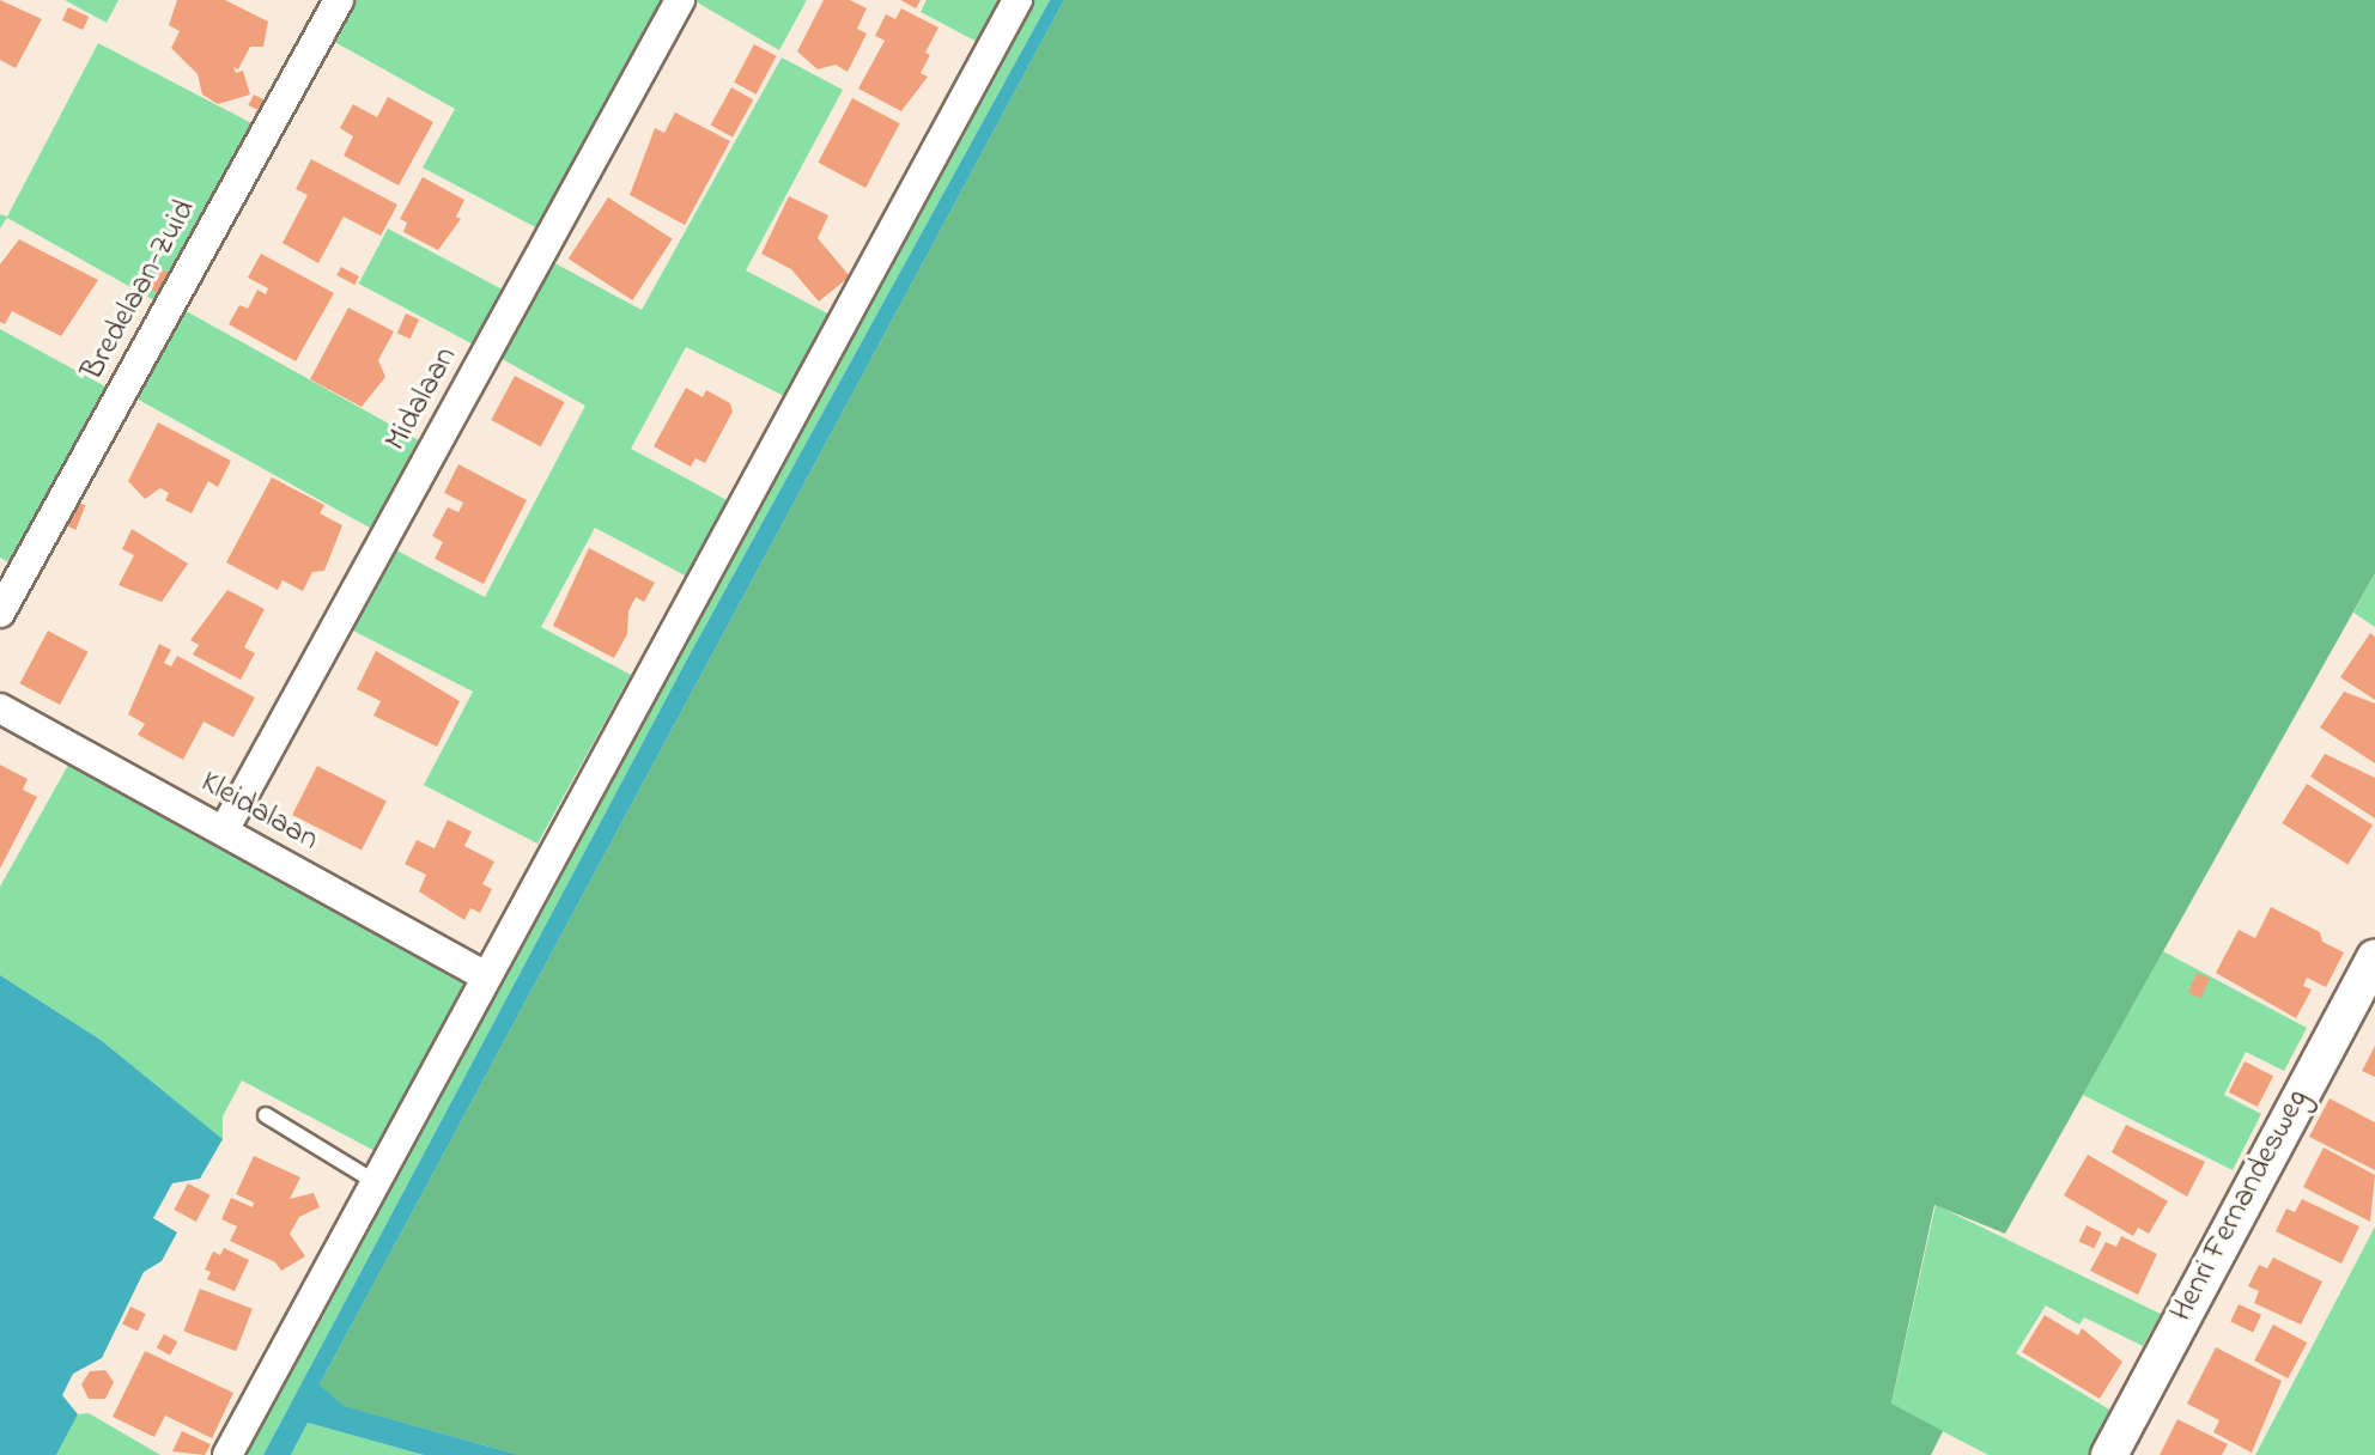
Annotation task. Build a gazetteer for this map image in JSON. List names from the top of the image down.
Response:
{
  "streets": {
    "street": [
      "Bredelaan-Zuid",
      "Midalaan",
      "Kleidalaan",
      "Henri Fernandesweg"
    ]
  },
  "crossings": [
    ["Midalaan", "Kleidalaan"]
  ]
}
